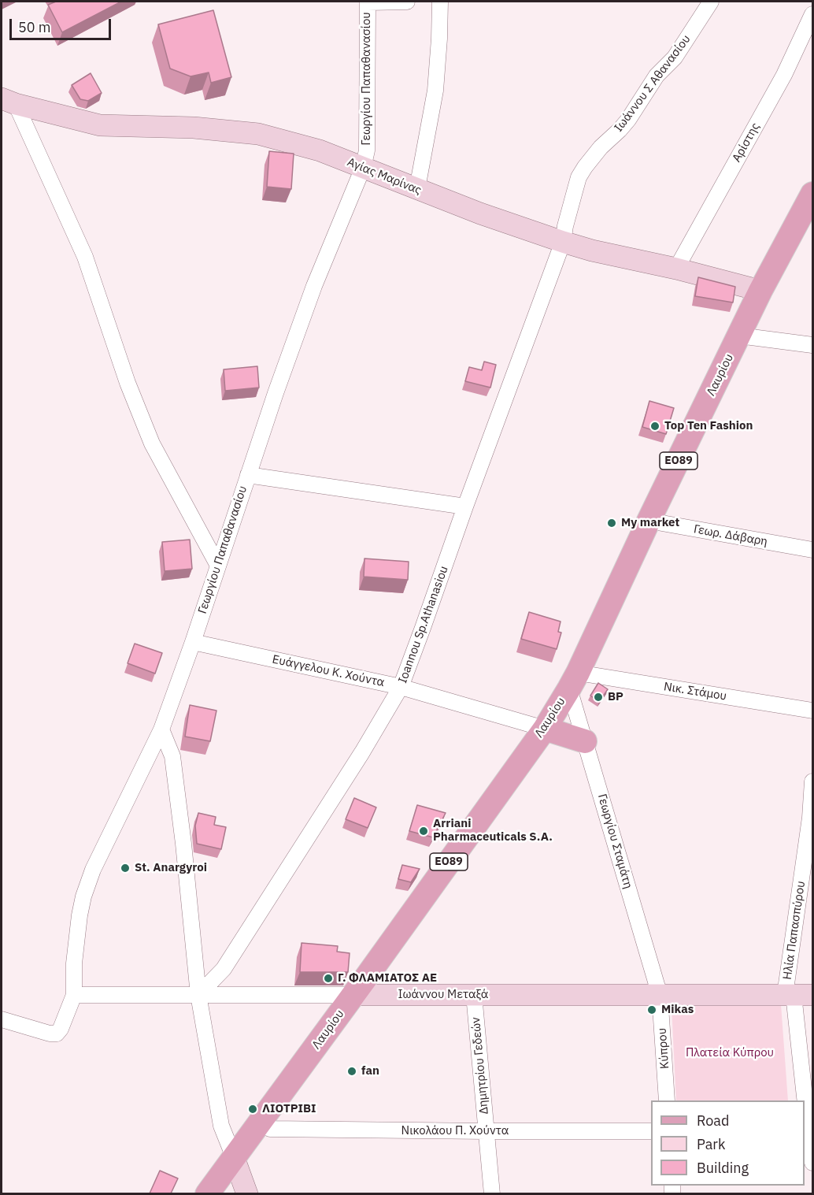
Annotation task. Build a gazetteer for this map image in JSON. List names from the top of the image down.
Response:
{
  "streets": {
    "main road": ["Λαυρίου", "ΕΟ89"],
    "street": [
      "Γεωργίου Παπαθανασίου",
      "Ιωάννου Σ Αθανασίου",
      "Αρίστης",
      "Αγίας Μαρίνας",
      "Γεωρ. Δάβαρη",
      "Ioannou Sp.Athanasiou",
      "Ευάγγελου Κ. Χούντα",
      "Νικ. Στάμου",
      "Γεωργίου Σταμάτη",
      "Ηλία Παπασπύρου",
      "Ιωάννου Μεταξά",
      "Κύπρου",
      "Δημητρίου Γεδεών",
      "Νικολάου Π. Χούντα"
    ]
  },
  "crossings": [
    ["Γεωργίου Παπαθανασίου", "Αγίας Μαρίνας"],
    ["Γεωργίου Παπαθανασίου", "Ευάγγελου Κ. Χούντα"],
    ["Γεωργίου Παπαθανασίου", "Ιωάννου Μεταξά"],
    ["Ιωάννου Σ Αθανασίου", "Αγίας Μαρίνας"],
    ["Ιωάννου Σ Αθανασίου", "Ioannou Sp.Athanasiou"],
    ["Αρίστης", "Αγίας Μαρίνας"],
    ["Αγίας Μαρίνας", "Λαυρίου"],
    ["Αγίας Μαρίνας", "Ioannou Sp.Athanasiou"],
    ["Λαυρίου", "Γεωρ. Δάβαρη"],
    ["Λαυρίου", "Ευάγγελου Κ. Χούντα"],
    ["Λαυρίου", "Νικ. Στάμου"],
    ["Λαυρίου", "Γεωργίου Σταμάτη"],
    ["Λαυρίου", "Ιωάννου Μεταξά"],
    ["Λαυρίου", "Νικολάου Π. Χούντα"],
    ["Ioannou Sp.Athanasiou", "Ευάγγελου Κ. Χούντα"],
    ["Ioannou Sp.Athanasiou", "Ιωάννου Μεταξά"],
    ["Νικ. Στάμου", "Γεωργίου Σταμάτη"],
    ["Γεωργίου Σταμάτη", "Ιωάννου Μεταξά"],
    ["Γεωργίου Σταμάτη", "Κύπρου"],
    ["Ηλία Παπασπύρου", "Ιωάννου Μεταξά"],
    ["Ιωάννου Μεταξά", "Κύπρου"],
    ["Ιωάννου Μεταξά", "Δημητρίου Γεδεών"],
    ["Δημητρίου Γεδεών", "Νικολάου Π. Χούντα"]
  ],
  "parks": ["Πλατεία Κύπρου"],
  "places": [
    "Top Ten Fashion",
    "My market",
    "BP",
    "Arriani Pharmaceuticals S.A.",
    "St. Anargyroi",
    "Γ. ΦΛΑΜΙΑΤΟΣ ΑΕ",
    "Mikas",
    "fan",
    "ΛΙΟΤΡΙΒΙ"
  ],
  "legend": ["Road", "Park", "Building"],
  "scale_bar": "50 m"
}
